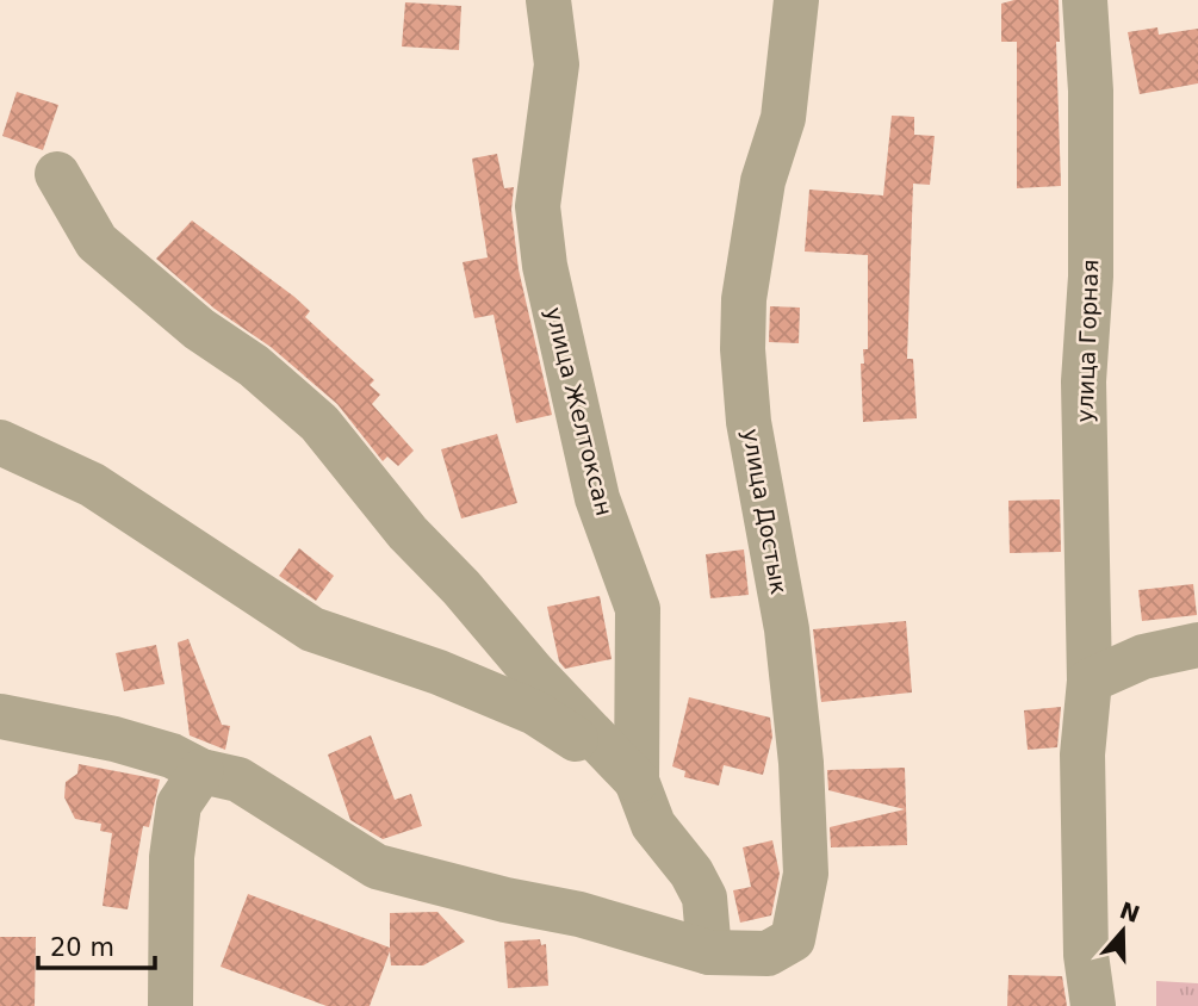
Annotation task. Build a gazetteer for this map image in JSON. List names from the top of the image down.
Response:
{
  "streets": {
    "street": ["улица Горная", "улица Желтоксан", "улица Достык"]
  },
  "crossings": [
    ["улица Желтоксан", "улица Достык"]
  ],
  "scale_bar": "20 m",
  "north": "top"
}
